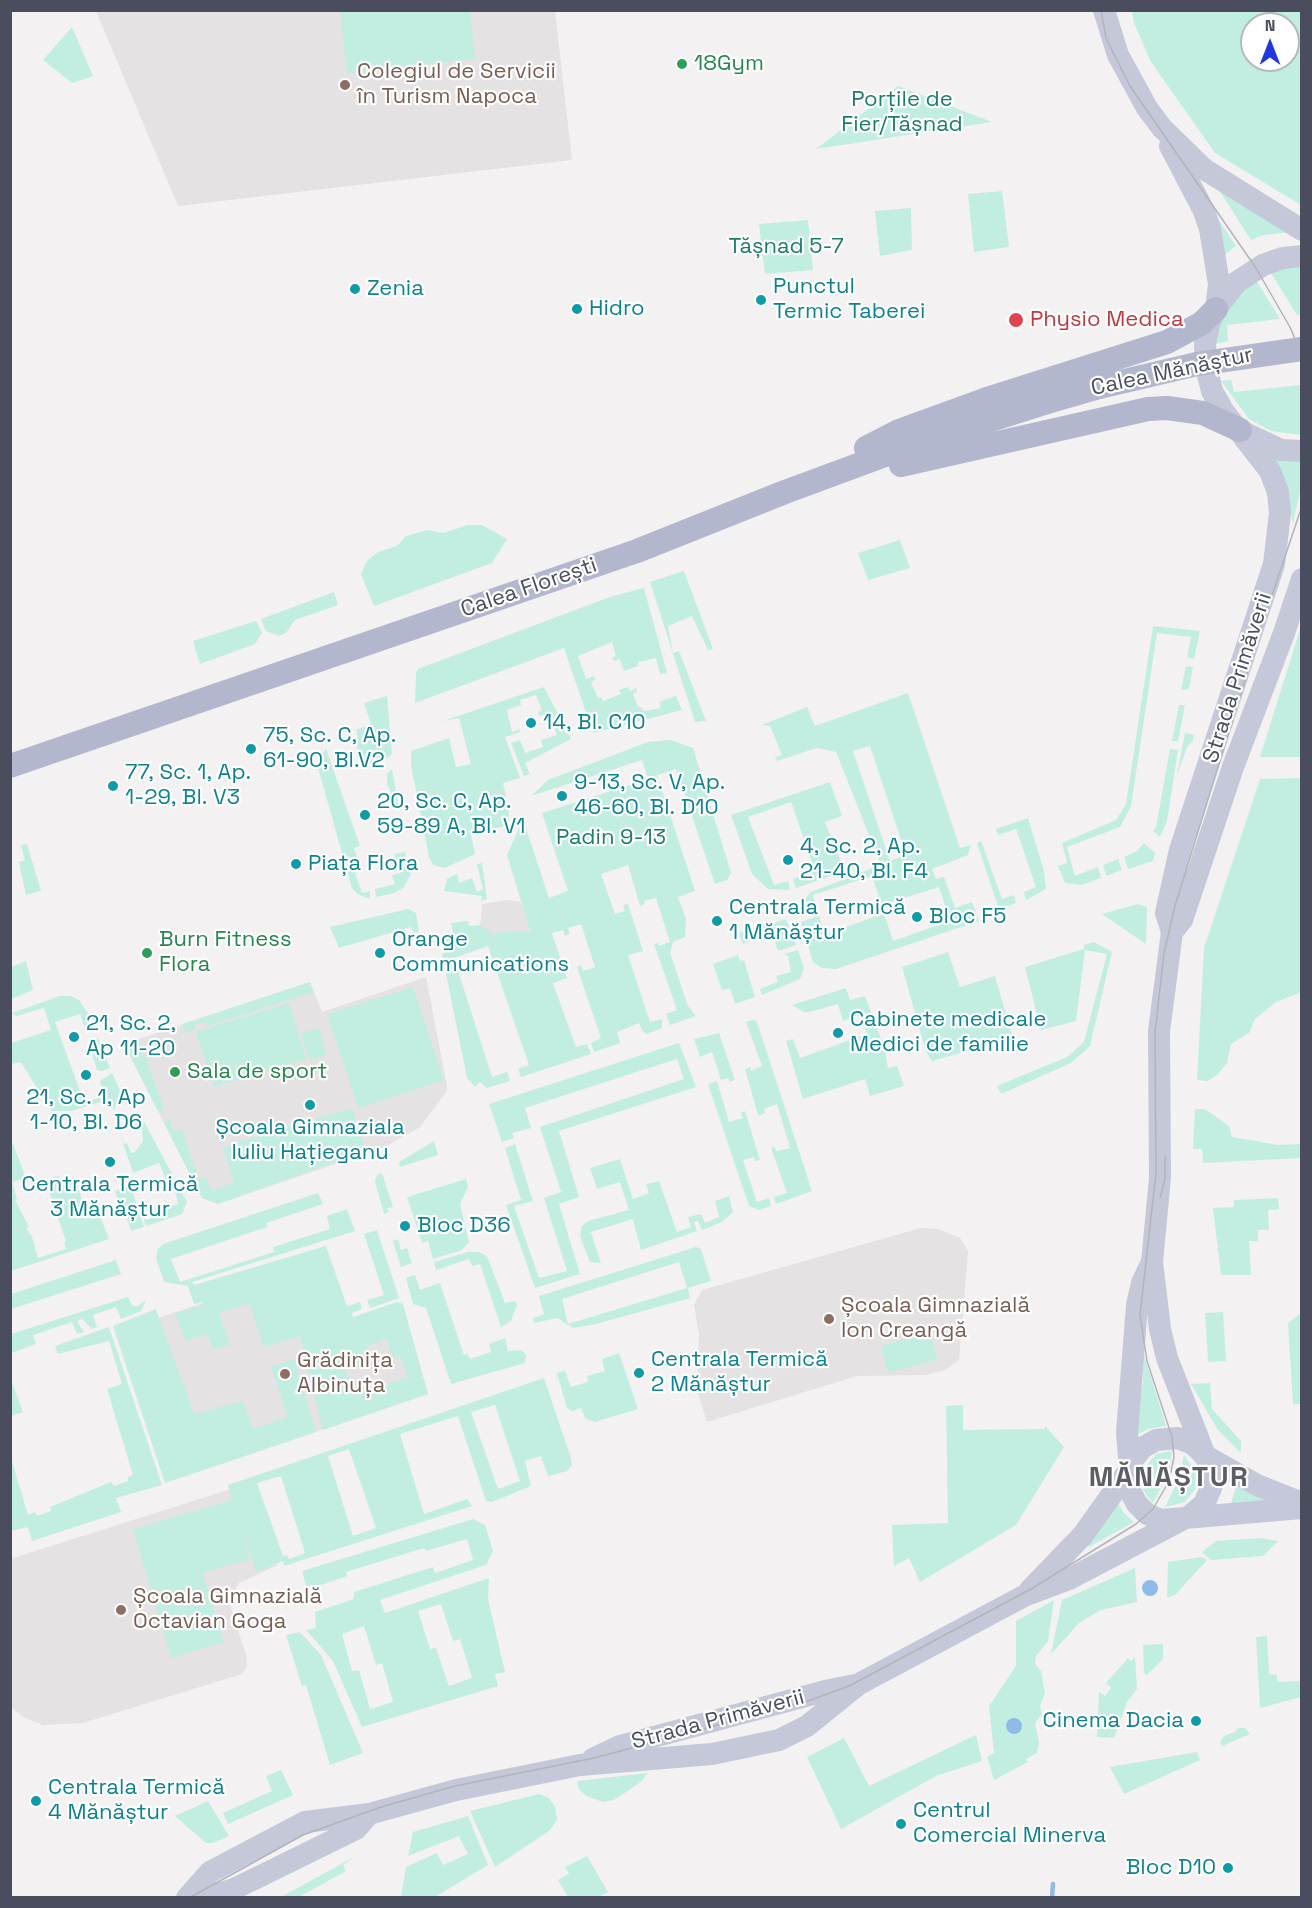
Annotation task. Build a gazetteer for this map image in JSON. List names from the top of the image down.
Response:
{
  "streets": {
    "main road": ["Calea Mănăștur", "Calea Florești", "Strada Primăverii"]
  },
  "crossings": [
    ["Calea Mănăștur", "Calea Florești"]
  ],
  "districts": ["MĂNĂȘTUR"],
  "parks": ["Porțile de Fier/Tășnad", "Tășnad 5-7", "Padin 9-13"],
  "places": [
    "18Gym",
    "Colegiul de Servicii în Turism Napoca",
    "Zenia",
    "Punctul Termic Taberei",
    "Hidro",
    "Physio Medica",
    "14, Bl. C10",
    "75, Sc. C, Ap. 61-90, Bl.V2",
    "77, Sc. 1, Ap. 1-29, Bl. V3",
    "9-13, Sc. V, Ap. 46-60, Bl. D10",
    "20, Sc. C, Ap. 59-89 A, Bl. V1",
    "4, Sc. 2, Ap. 21-40, Bl. F4",
    "Piața Flora",
    "Bloc F5",
    "Centrala Termică 1 Mănăștur",
    "Burn Fitness Flora",
    "Orange Communications",
    "Cabinete medicale Medici de familie",
    "21, Sc. 2, Ap 11-20",
    "Sala de sport",
    "21, Sc. 1, Ap 1-10, Bl. D6",
    "Școala Gimnaziala Iuliu Hațieganu",
    "Centrala Termică 3 Mănăștur",
    "Bloc D36",
    "Școala Gimnazială Ion Creangă",
    "Centrala Termică 2 Mănăștur",
    "Grădinița Albinuța",
    "Școala Gimnazială Octavian Goga",
    "Cinema Dacia",
    "Centrala Termică 4 Mănăștur",
    "Centrul Comercial Minerva",
    "Bloc D10"
  ],
  "north": "top"
}
